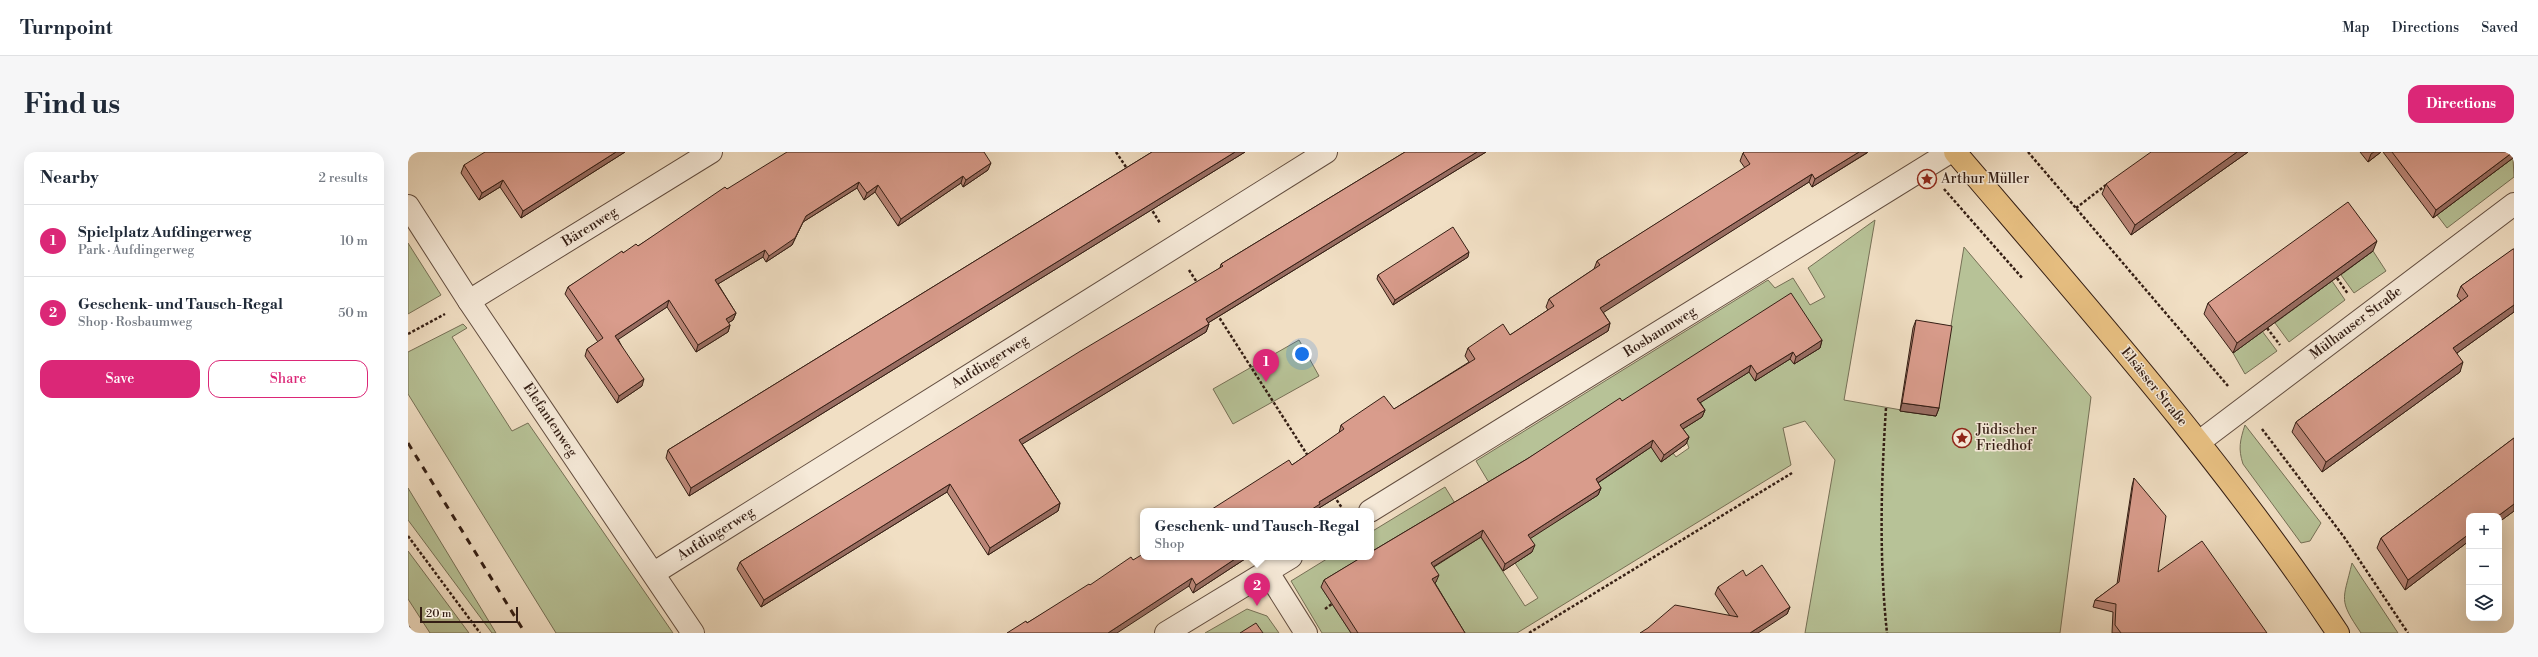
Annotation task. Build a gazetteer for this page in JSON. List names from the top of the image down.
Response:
{
  "streets": {
    "main road": ["Elsässer Straße"],
    "street": [
      "Bärenweg",
      "Mülhauser Straße",
      "Rosbaumweg",
      "Aufdingerweg",
      "Elefantenweg"
    ]
  },
  "crossings": [
    ["Bärenweg", "Elefantenweg"],
    ["Mülhauser Straße", "Elsässer Straße"],
    ["Aufdingerweg", "Elefantenweg"]
  ],
  "places": {
    "place": ["Arthur Müller", "Jüdischer Friedhof"]
  },
  "scale_bar": "20 m",
  "page": {
    "header": "Turnpoint",
    "nav": ["Map", "Directions", "Saved"],
    "buttons": [
      "Directions",
      ["Save", "Share"]
    ],
    "title": "Find us",
    "heading": ["Nearby", "2 results"],
    "list": [
      {
        "mark": "1",
        "name": "Spielplatz Aufdingerweg",
        "note": "Park · Aufdingerweg",
        "value": "10 m"
      },
      {
        "mark": "2",
        "name": "Geschenk- und Tausch-Regal",
        "note": "Shop · Rosbaumweg",
        "value": "50 m"
      }
    ],
    "pins": ["1", "2"],
    "popup": ["Geschenk- und Tausch-Regal", "Shop"],
    "map_buttons": ["+", "−"],
    "scale": "20 m"
  }
}
